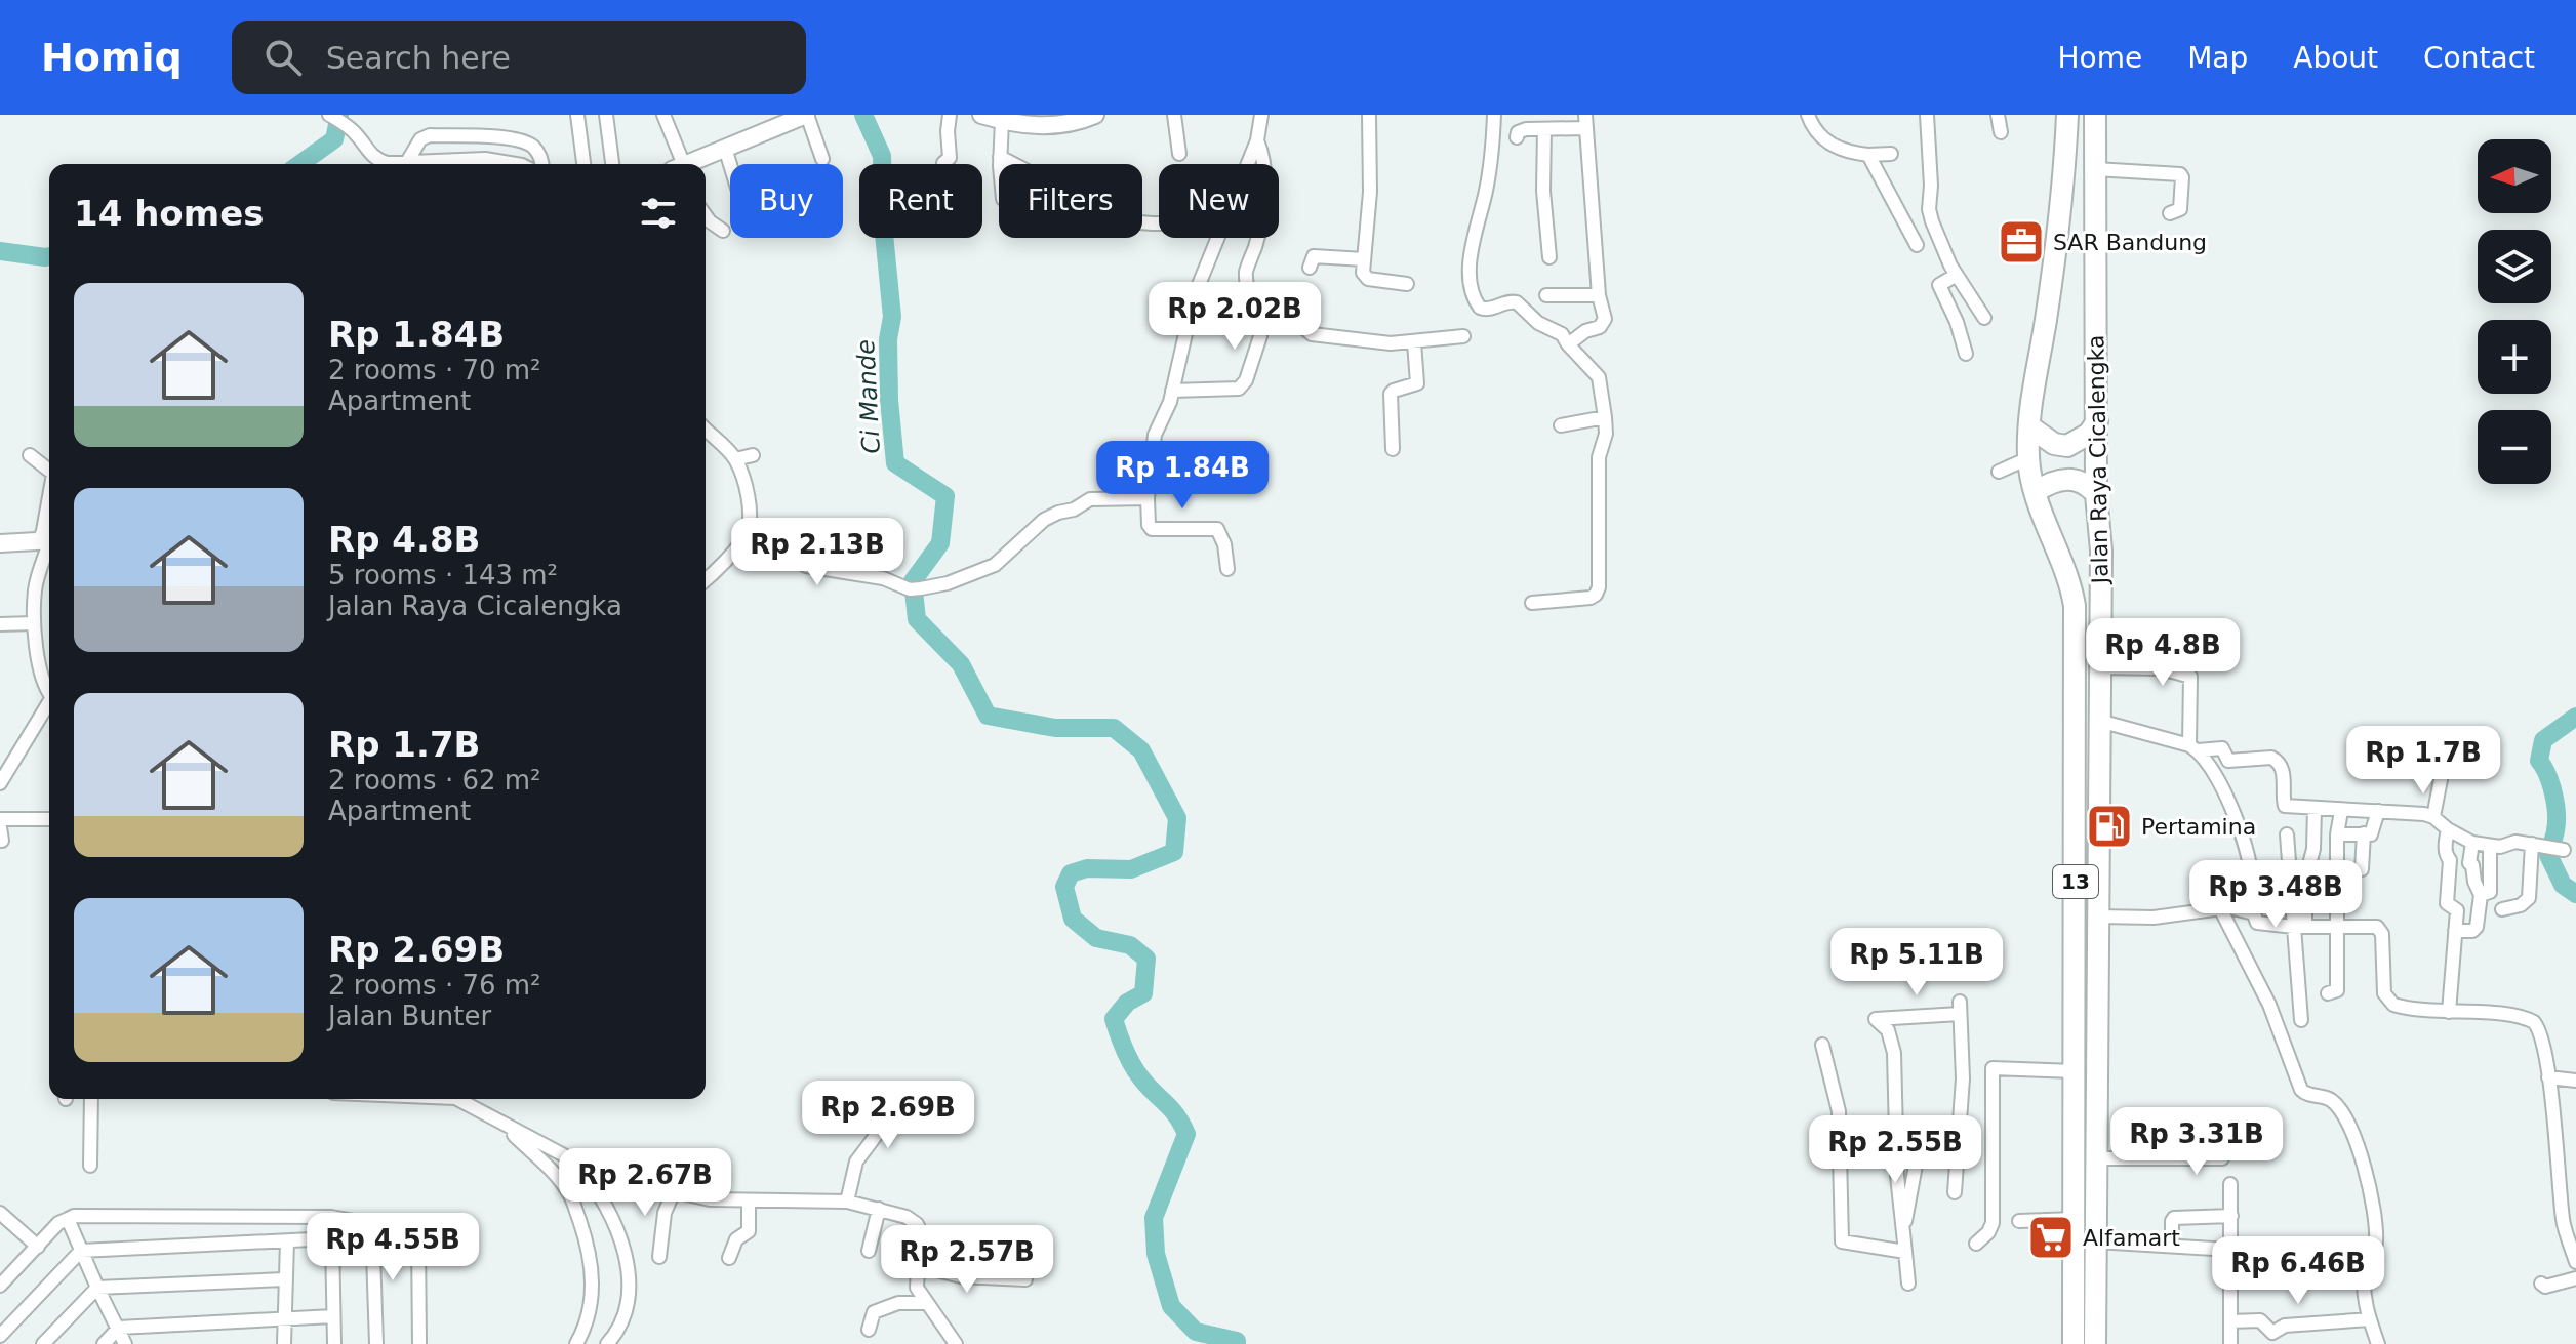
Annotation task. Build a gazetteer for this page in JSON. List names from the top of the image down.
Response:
{
  "streets": {
    "highway": ["Jalan Raya Cicalengka", "13"]
  },
  "water": ["Ci Mande"],
  "places": {
    "office": ["SAR Bandung"],
    "fuel station": ["Pertamina"],
    "supermarket": ["Alfamart"]
  },
  "north": "left",
  "page": {
    "header": "Homiq",
    "search": "Search here",
    "nav": [
      "Home",
      "Map",
      "About",
      "Contact"
    ],
    "map_buttons": ["+", "−"],
    "chip": [
      "Buy",
      "Rent",
      "Filters",
      "New"
    ],
    "heading": "14 homes",
    "list": [
      {
        "name": "Rp 1.84B",
        "note": "2 rooms · 70 m² · Apartment"
      },
      {
        "name": "Rp 4.8B",
        "note": "5 rooms · 143 m² · Jalan Raya Cicalengka"
      },
      {
        "name": "Rp 1.7B",
        "note": "2 rooms · 62 m² · Apartment"
      },
      {
        "name": "Rp 2.69B",
        "note": "2 rooms · 76 m² · Jalan Bunter"
      }
    ],
    "price": [
      "Rp 2.02B",
      "Rp 1.84B",
      "Rp 2.13B",
      "Rp 4.8B",
      "Rp 1.7B",
      "Rp 3.48B",
      "Rp 5.11B",
      "Rp 2.69B",
      "Rp 3.31B",
      "Rp 2.55B",
      "Rp 2.67B",
      "Rp 4.55B",
      "Rp 2.57B",
      "Rp 6.46B"
    ]
  }
}
